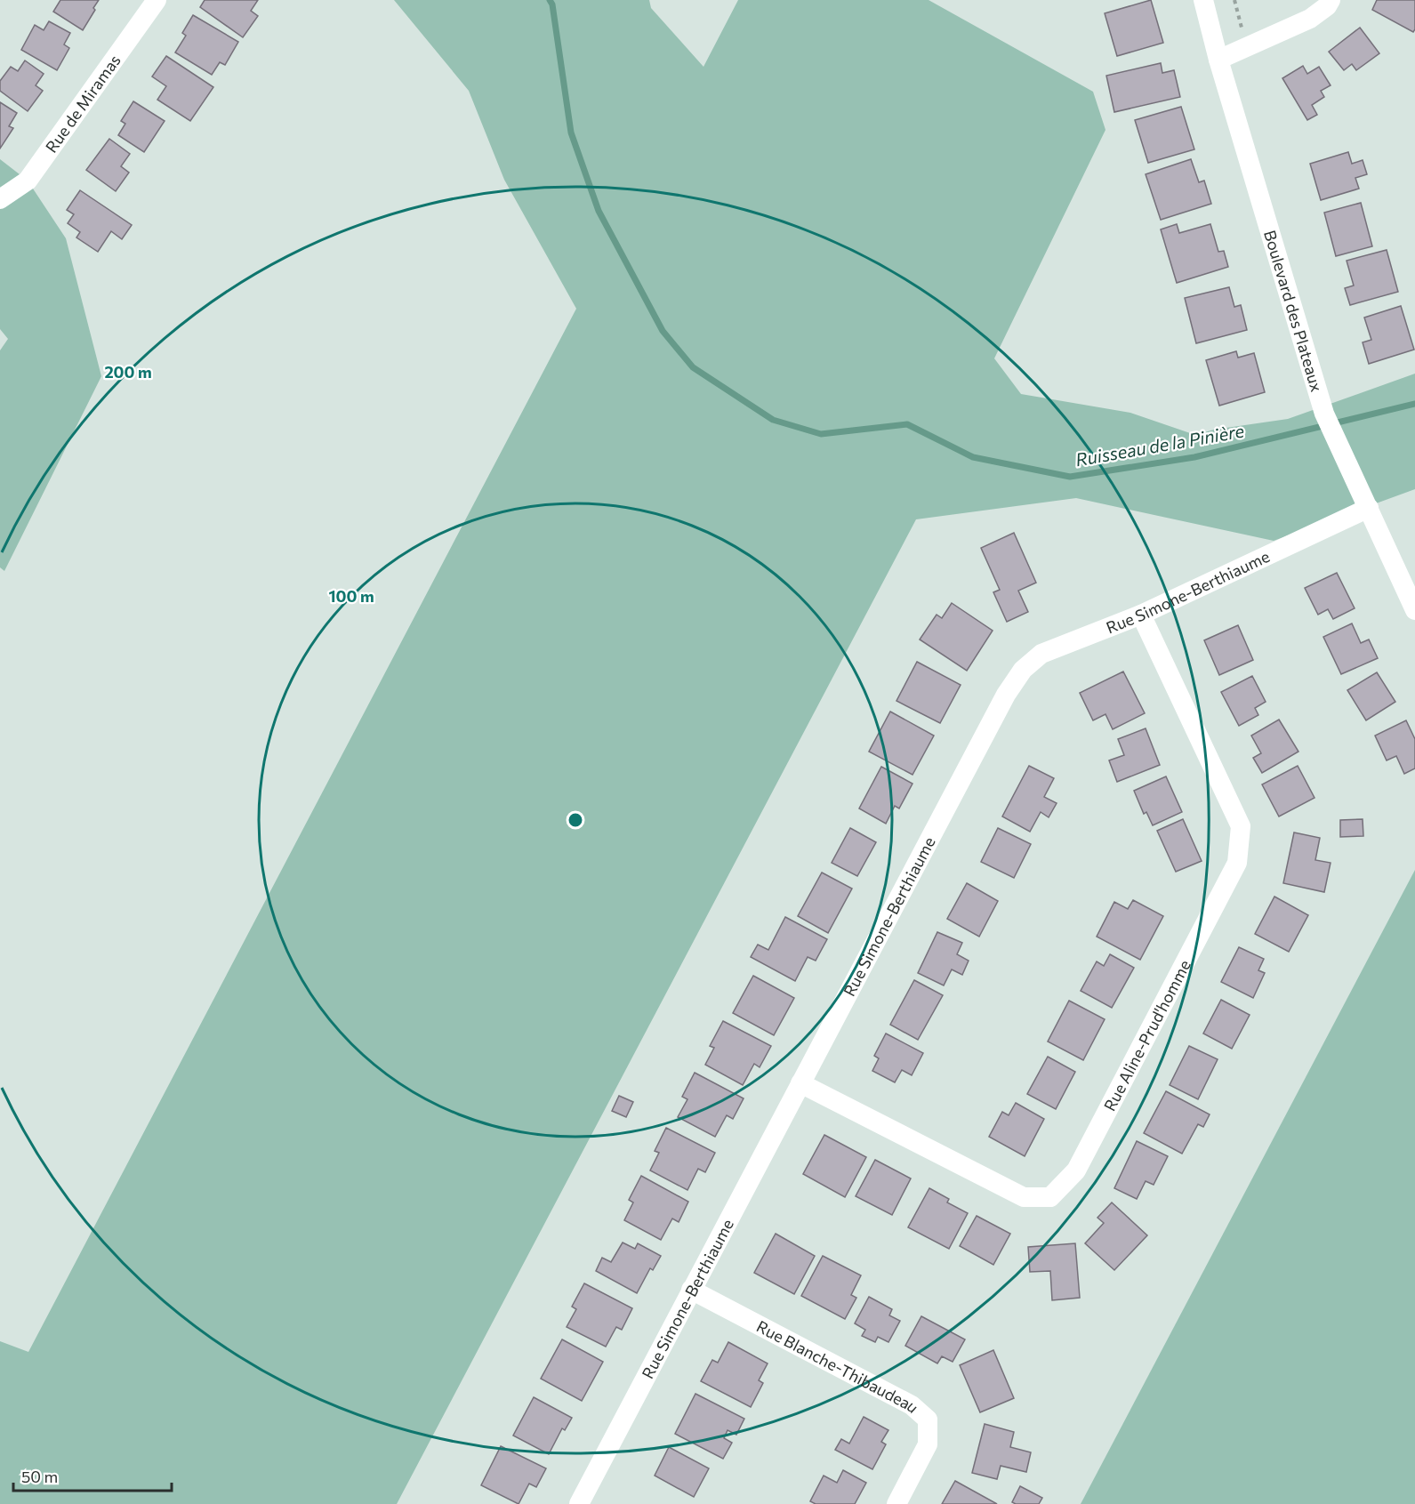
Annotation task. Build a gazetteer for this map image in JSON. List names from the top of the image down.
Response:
{
  "streets": {
    "street": [
      "Rue de Miramas",
      "Boulevard des Plateaux",
      "Rue Simone-Berthiaume",
      "Rue Aline-Prud'homme",
      "Rue Blanche-Thibaudeau"
    ]
  },
  "crossings": [
    ["Boulevard des Plateaux", "Rue Simone-Berthiaume"],
    ["Rue Simone-Berthiaume", "Rue Aline-Prud'homme"],
    ["Rue Simone-Berthiaume", "Rue Blanche-Thibaudeau"]
  ],
  "water": ["Ruisseau de la Pinière"],
  "scale_bar": "50 m",
  "rings": ["200 m", "100 m"]
}
